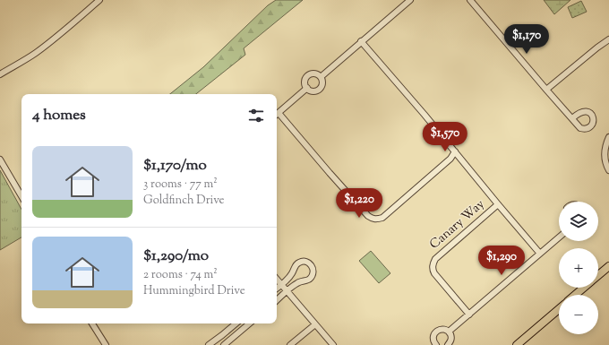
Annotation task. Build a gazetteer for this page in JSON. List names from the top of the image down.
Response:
{
  "streets": {
    "street": ["Canary Way"]
  },
  "page": {
    "price": [
      "$1,170",
      "$1,570",
      "$1,220",
      "$1,290"
    ],
    "heading": "4 homes",
    "list": [
      {
        "name": "$1,170/mo",
        "note": "3 rooms · 77 m² · Goldfinch Drive"
      },
      {
        "name": "$1,290/mo",
        "note": "2 rooms · 74 m² · Hummingbird Drive"
      }
    ],
    "map_buttons": ["+", "−"]
  }
}
